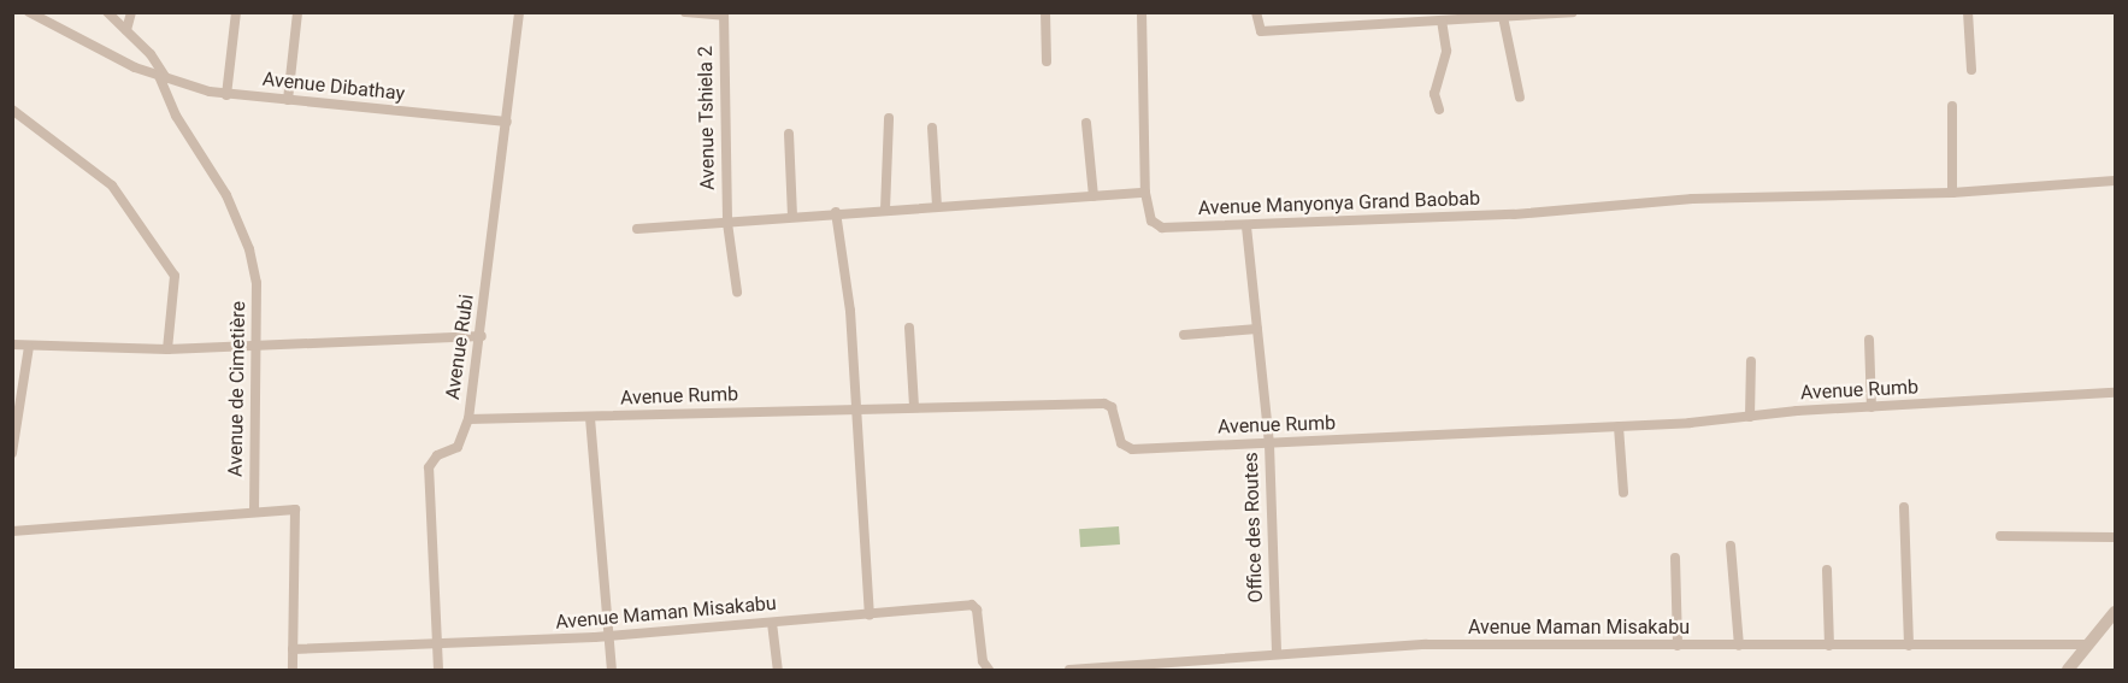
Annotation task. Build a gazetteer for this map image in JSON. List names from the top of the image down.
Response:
{
  "streets": {
    "street": [
      "Avenue Dibathay",
      "Avenue Tshiela 2",
      "Avenue Manyonya Grand Baobab",
      "Avenue Rubi",
      "Avenue de Cimetière",
      "Avenue Rumb",
      "Office des Routes",
      "Avenue Maman Misakabu"
    ]
  },
  "crossings": [
    ["Avenue Dibathay", "Avenue Rubi"],
    ["Avenue Dibathay", "Avenue de Cimetière"],
    ["Avenue Manyonya Grand Baobab", "Office des Routes"],
    ["Avenue Rubi", "Avenue Rumb"],
    ["Avenue Rubi", "Avenue Maman Misakabu"],
    ["Avenue Rumb", "Office des Routes"],
    ["Office des Routes", "Avenue Maman Misakabu"]
  ]
}
